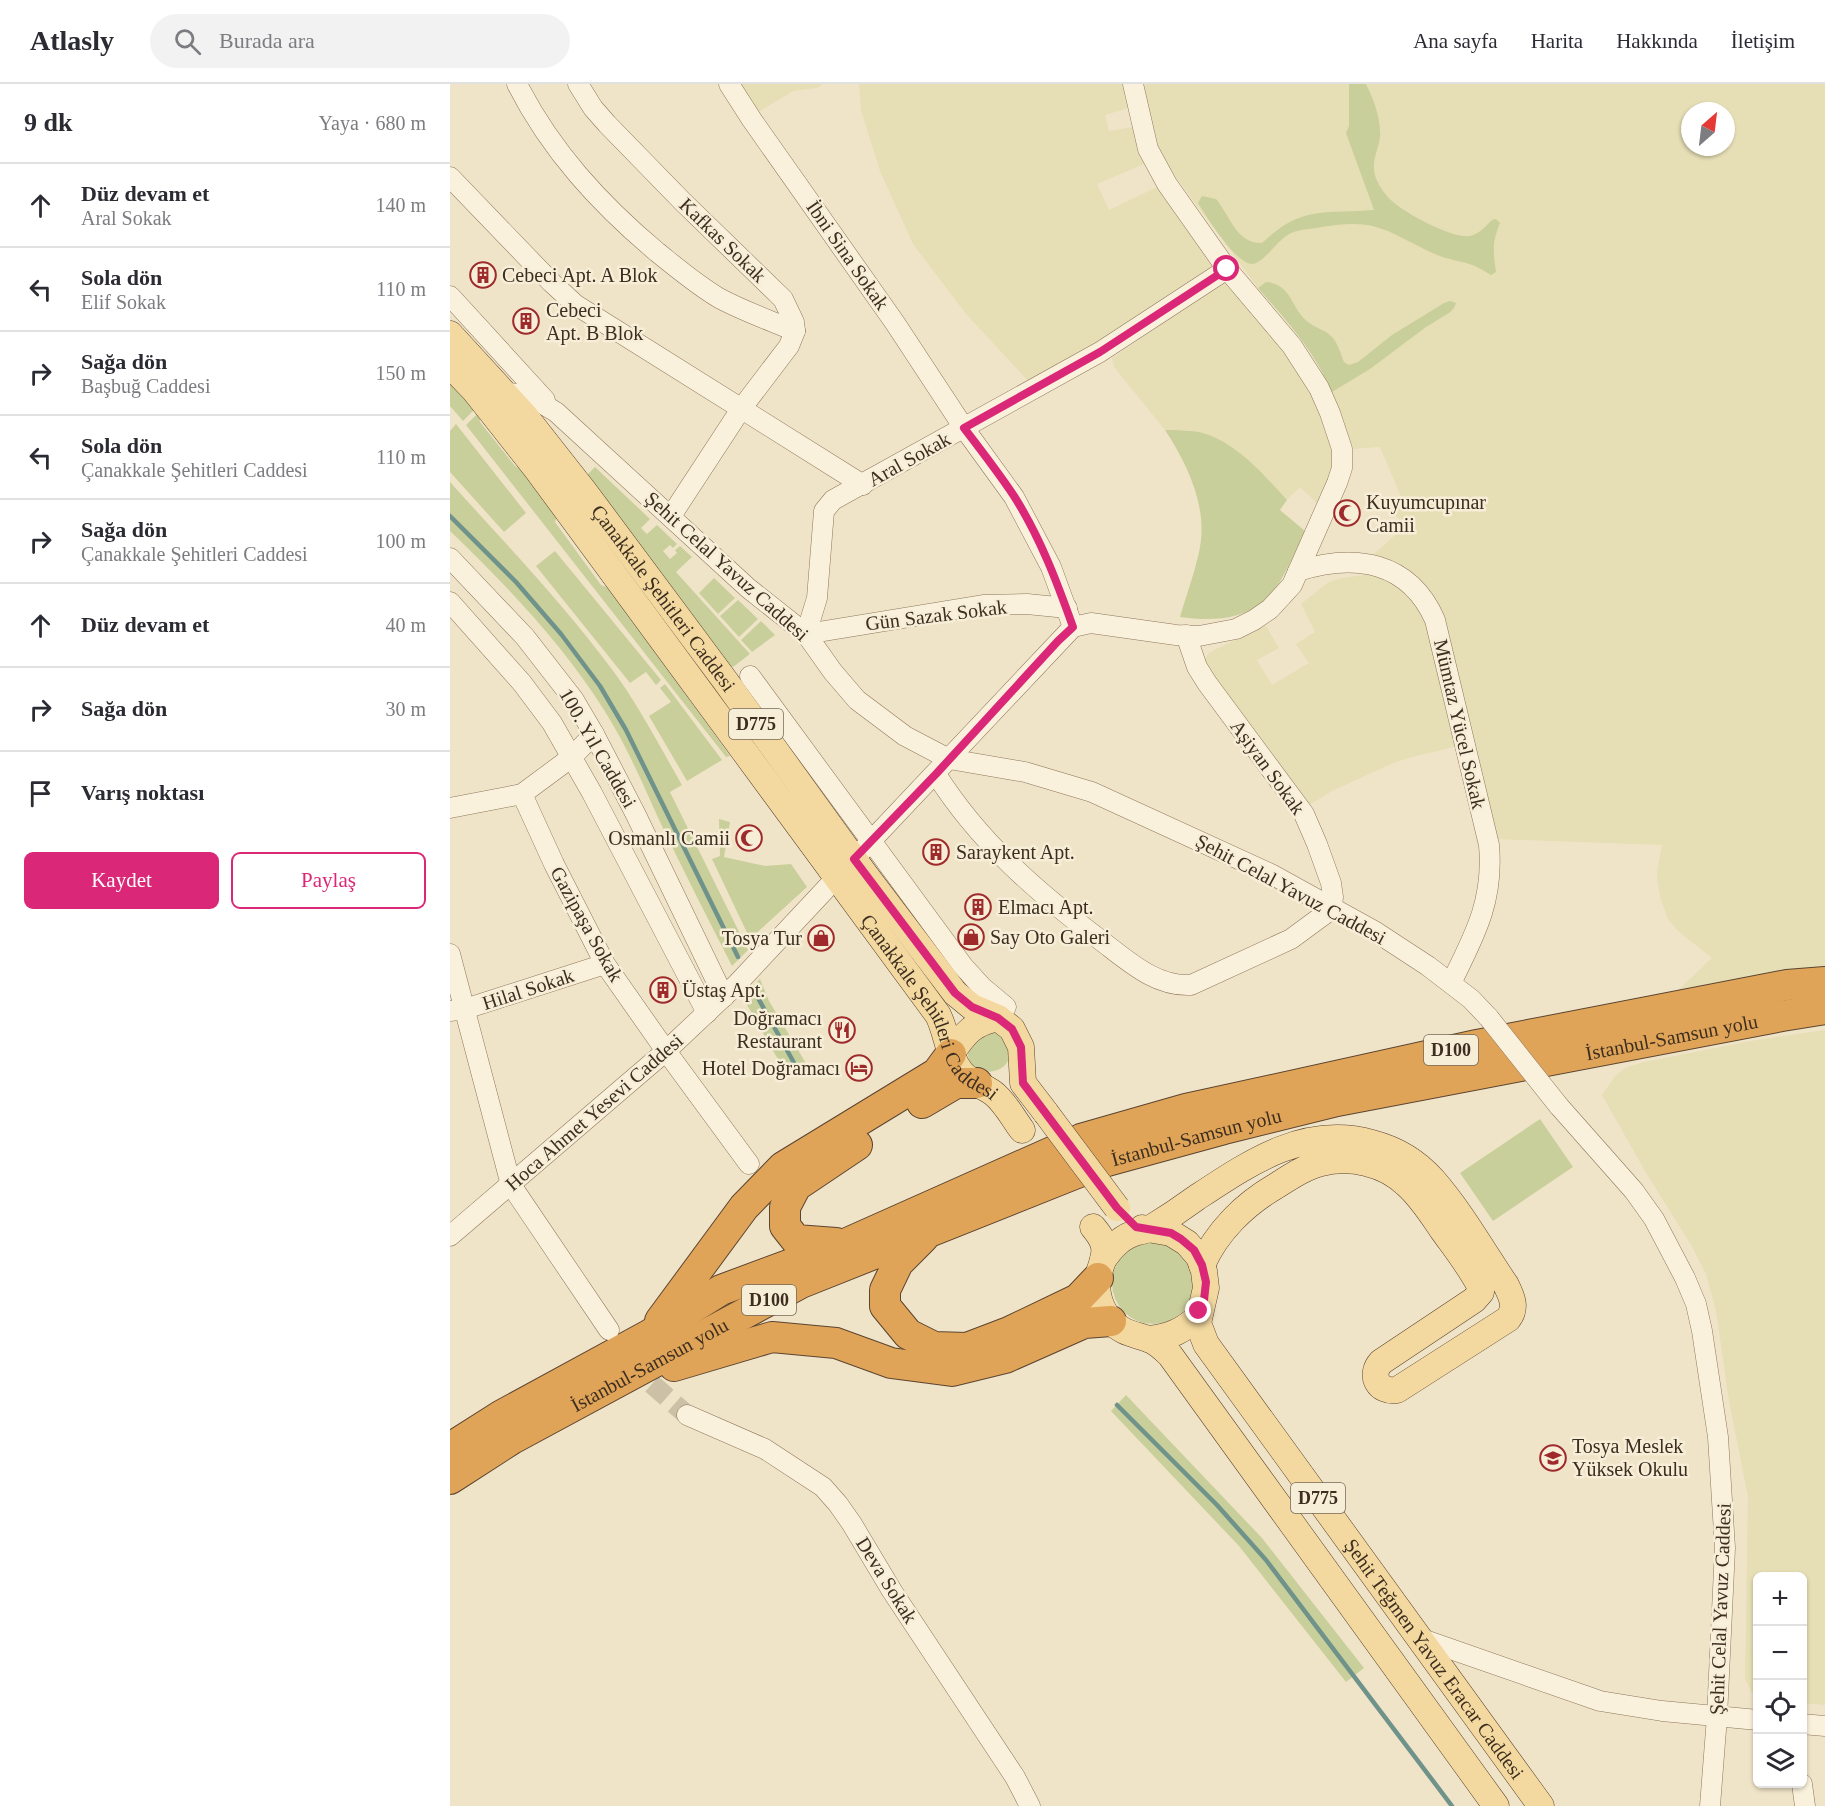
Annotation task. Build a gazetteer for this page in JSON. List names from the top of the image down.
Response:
{
  "streets": {
    "highway": ["İstanbul-Samsun yolu", "D100"],
    "main road": ["Çanakkale Şehitleri Caddesi", "D775", "Şehit Teğmen Yavuz Eracar Caddesi"],
    "street": [
      "Kafkas Sokak",
      "İbni Sina Sokak",
      "Aral Sokak",
      "Şehit Celal Yavuz Caddesi",
      "Gün Sazak Sokak",
      "Mümtaz Yücel Sokak",
      "100. Yıl Caddesi",
      "Aşiyan Sokak",
      "Gazipaşa Sokak",
      "Hilal Sokak",
      "Hoca Ahmet Yesevi Caddesi",
      "Deva Sokak"
    ]
  },
  "crossings": [
    ["İbni Sina Sokak", "Aral Sokak"],
    ["İbni Sina Sokak", "Gün Sazak Sokak"],
    ["İbni Sina Sokak", "Hoca Ahmet Yesevi Caddesi"],
    ["Aral Sokak", "Şehit Celal Yavuz Caddesi"],
    ["Aral Sokak", "Gün Sazak Sokak"],
    ["Şehit Celal Yavuz Caddesi", "Çanakkale Şehitleri Caddesi"],
    ["Şehit Celal Yavuz Caddesi", "Gün Sazak Sokak"],
    ["Şehit Celal Yavuz Caddesi", "Mümtaz Yücel Sokak"],
    ["Şehit Celal Yavuz Caddesi", "Aşiyan Sokak"],
    ["Şehit Celal Yavuz Caddesi", "Hoca Ahmet Yesevi Caddesi"],
    ["Çanakkale Şehitleri Caddesi", "D775"],
    ["Çanakkale Şehitleri Caddesi", "Hoca Ahmet Yesevi Caddesi"],
    ["Çanakkale Şehitleri Caddesi", "Şehit Teğmen Yavuz Eracar Caddesi"],
    ["D775", "Şehit Teğmen Yavuz Eracar Caddesi"],
    ["100. Yıl Caddesi", "Hoca Ahmet Yesevi Caddesi"],
    ["Gazipaşa Sokak", "Hilal Sokak"],
    ["Gazipaşa Sokak", "Hoca Ahmet Yesevi Caddesi"]
  ],
  "places": {
    "building": [
      "Cebeci Apt. A Blok",
      "Cebeci Apt. B Blok",
      "Saraykent Apt.",
      "Elmacı Apt.",
      "Üstaş Apt."
    ],
    "mosque": ["Kuyumcupınar Camii", "Osmanlı Camii"],
    "shop": ["Say Oto Galeri", "Tosya Tur"],
    "restaurant": ["Doğramacı Restaurant"],
    "hotel": ["Hotel Doğramacı"],
    "school or university": ["Tosya Meslek Yüksek Okulu"]
  },
  "north": "top right",
  "page": {
    "header": "Atlasly",
    "search": "Burada ara",
    "nav": [
      "Ana sayfa",
      "Harita",
      "Hakkında",
      "İletişim"
    ],
    "heading": ["9 dk", "Yaya · 680 m"],
    "list": [
      ["Düz devam et", "Aral Sokak", "140 m"],
      ["Sola dön", "Elif Sokak", "110 m"],
      ["Sağa dön", "Başbuğ Caddesi", "150 m"],
      ["Sola dön", "Çanakkale Şehitleri Caddesi", "110 m"],
      ["Sağa dön", "Çanakkale Şehitleri Caddesi", "100 m"],
      ["Düz devam et", "40 m"],
      ["Sağa dön", "30 m"],
      "Varış noktası"
    ],
    "buttons": ["Kaydet", "Paylaş"],
    "map_buttons": ["+", "−"]
  }
}
